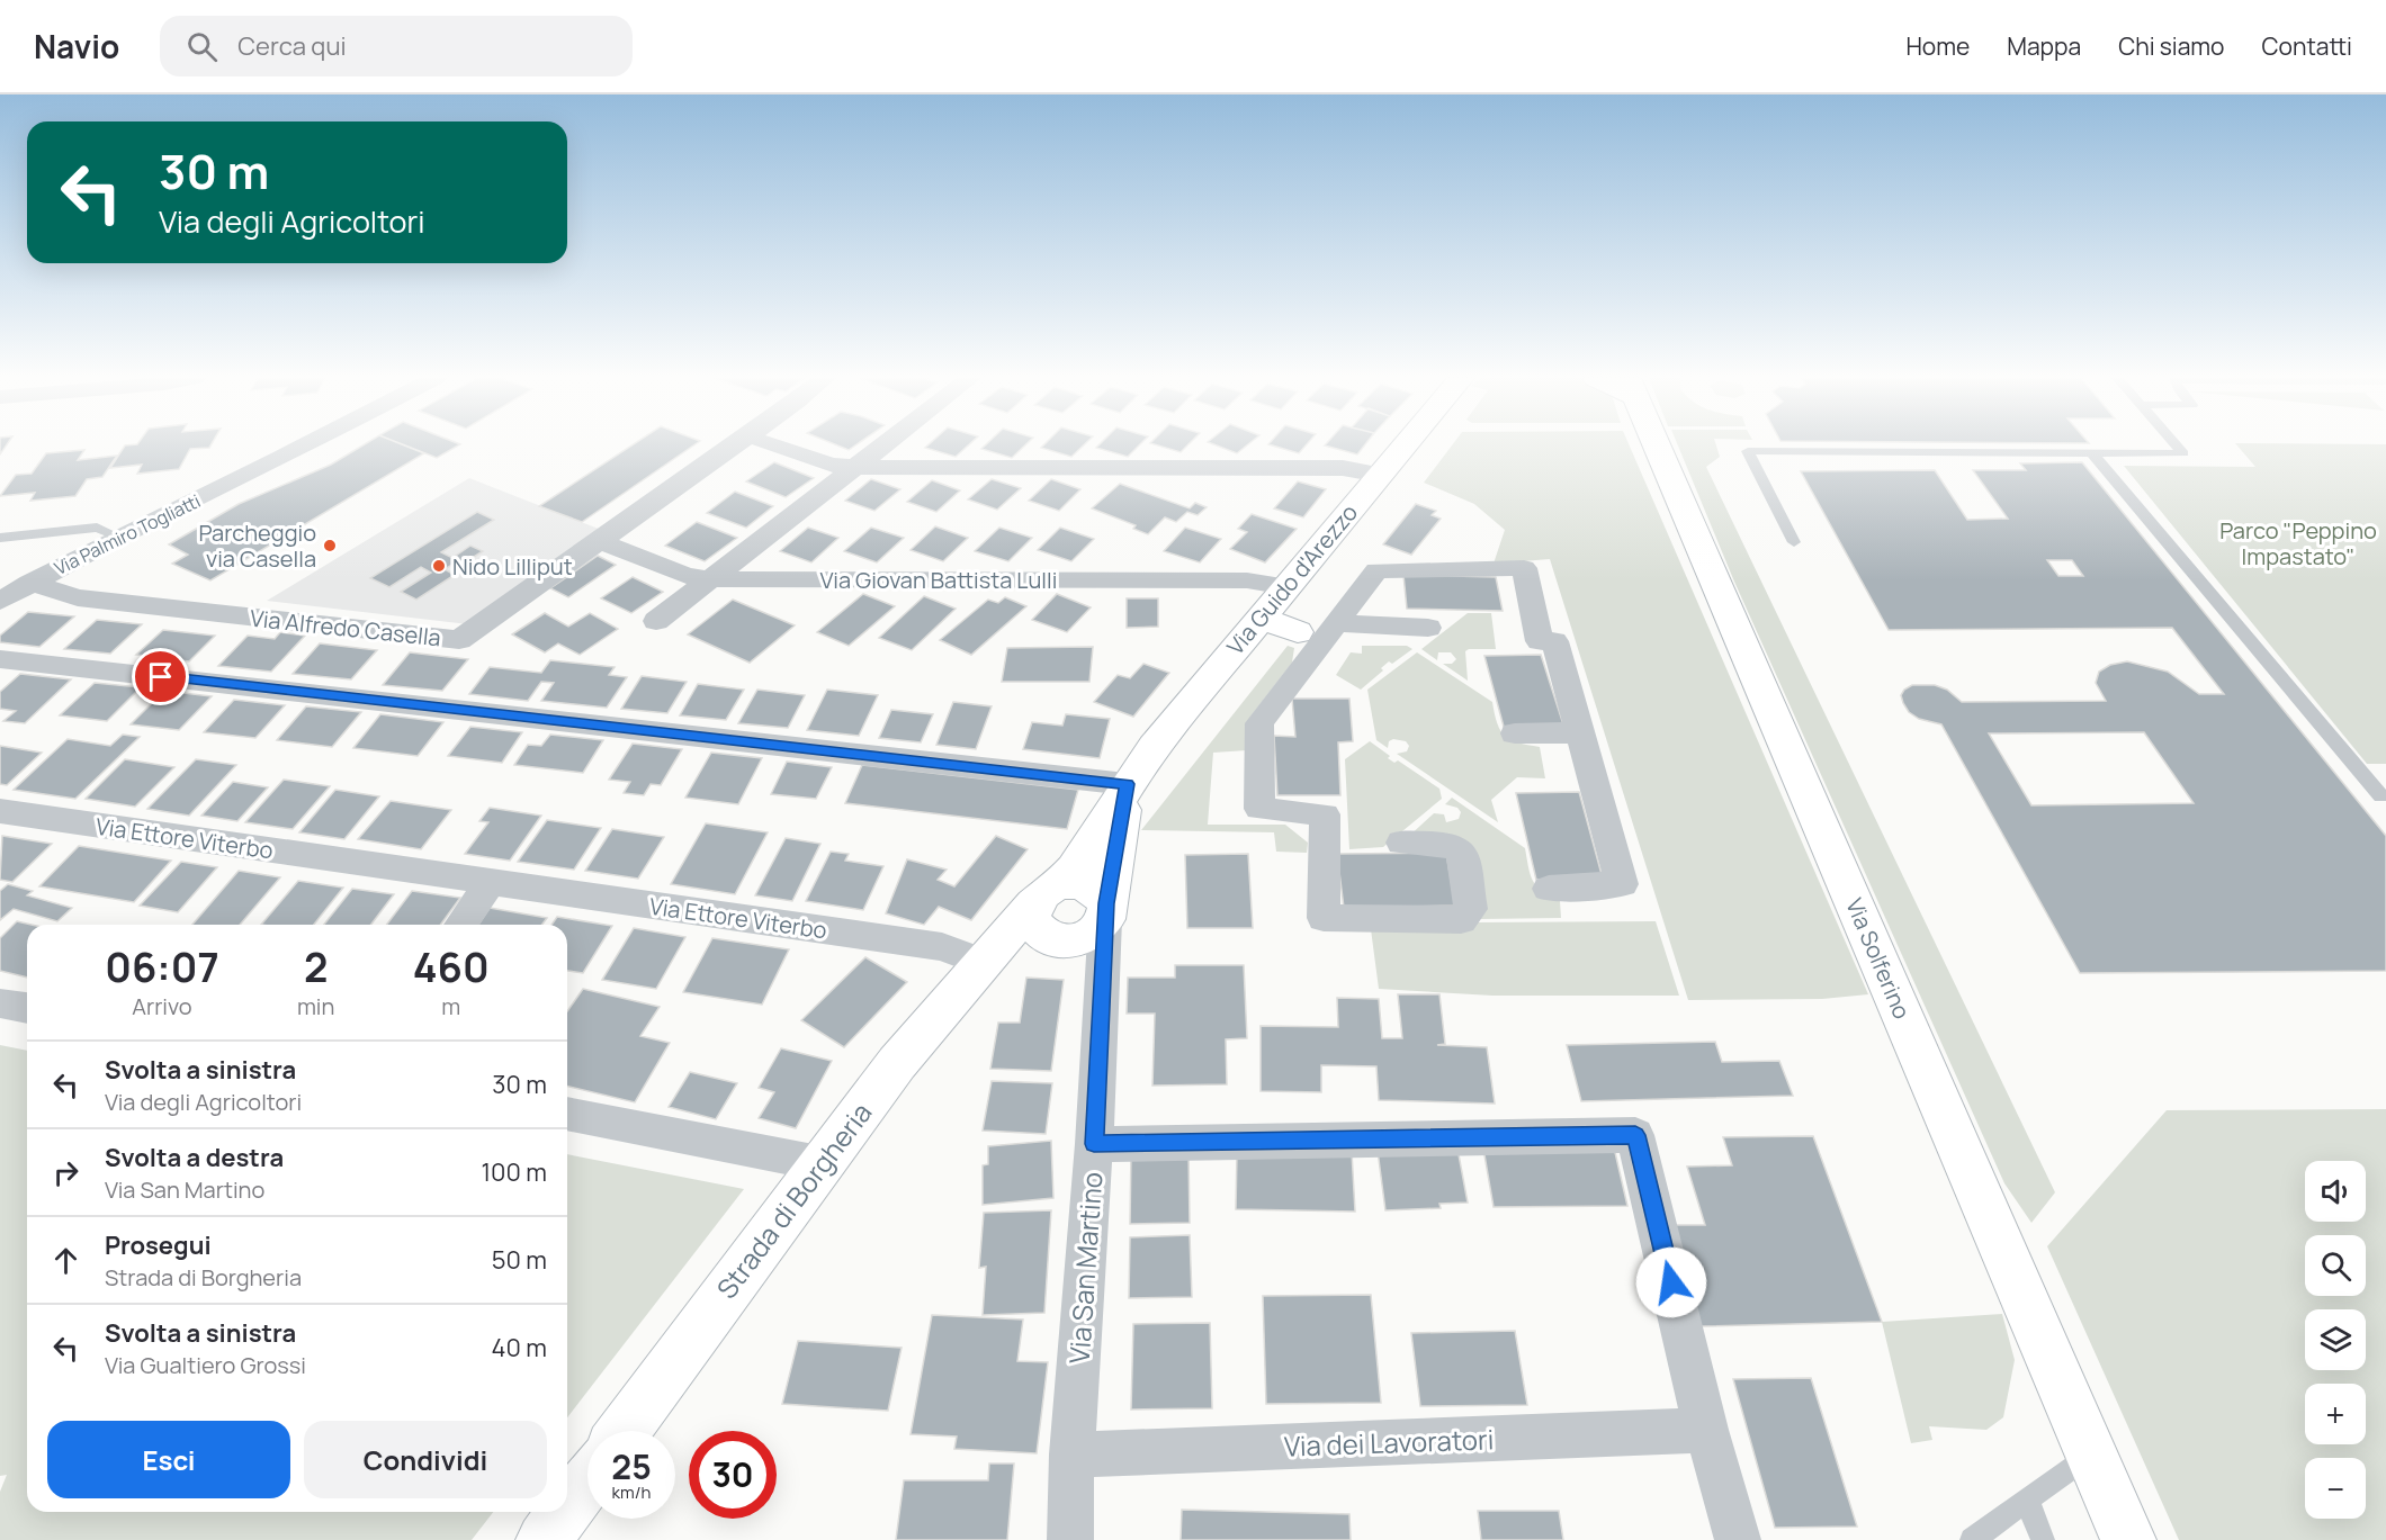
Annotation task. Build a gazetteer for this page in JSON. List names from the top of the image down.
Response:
{
  "streets": {
    "street": [
      "Via Palmiro Togliatti",
      "Via Giovan Battista Lulli",
      "Via Guido d'Arezzo",
      "Via Alfredo Casella",
      "Via Ettore Viterbo",
      "Via Solferino",
      "Strada di Borgheria",
      "Via San Martino",
      "Via dei Lavoratori"
    ]
  },
  "crossings": [
    ["Via Palmiro Togliatti", "Via Alfredo Casella"],
    ["Via Giovan Battista Lulli", "Via Guido d'Arezzo"],
    ["Via Giovan Battista Lulli", "Via Alfredo Casella"],
    ["Via Guido d'Arezzo", "Strada di Borgheria"],
    ["Via Ettore Viterbo", "Strada di Borgheria"],
    ["Strada di Borgheria", "Via San Martino"],
    ["Via San Martino", "Via dei Lavoratori"]
  ],
  "parks": ["Parco \"Peppino Impastato\""],
  "places": ["Parcheggio via Casella", "Nido Lilliput"],
  "page": {
    "header": "Navio",
    "search": "Cerca qui",
    "nav": [
      "Home",
      "Mappa",
      "Chi siamo",
      "Contatti"
    ],
    "turn": ["30 m", "Via degli Agricoltori"],
    "eta": [
      "06:07",
      "Arrivo",
      "2",
      "min",
      "460",
      "m"
    ],
    "list": [
      {
        "name": "Svolta a sinistra",
        "note": "Via degli Agricoltori",
        "value": "30 m"
      },
      {
        "name": "Svolta a destra",
        "note": "Via San Martino",
        "value": "100 m"
      },
      {
        "name": "Prosegui",
        "note": "Strada di Borgheria",
        "value": "50 m"
      },
      {
        "name": "Svolta a sinistra",
        "note": "Via Gualtiero Grossi",
        "value": "40 m"
      }
    ],
    "map_buttons": ["+", "−"],
    "buttons": ["Esci", "Condividi"],
    "speed": "25 km/h",
    "limit": "30"
  }
}
